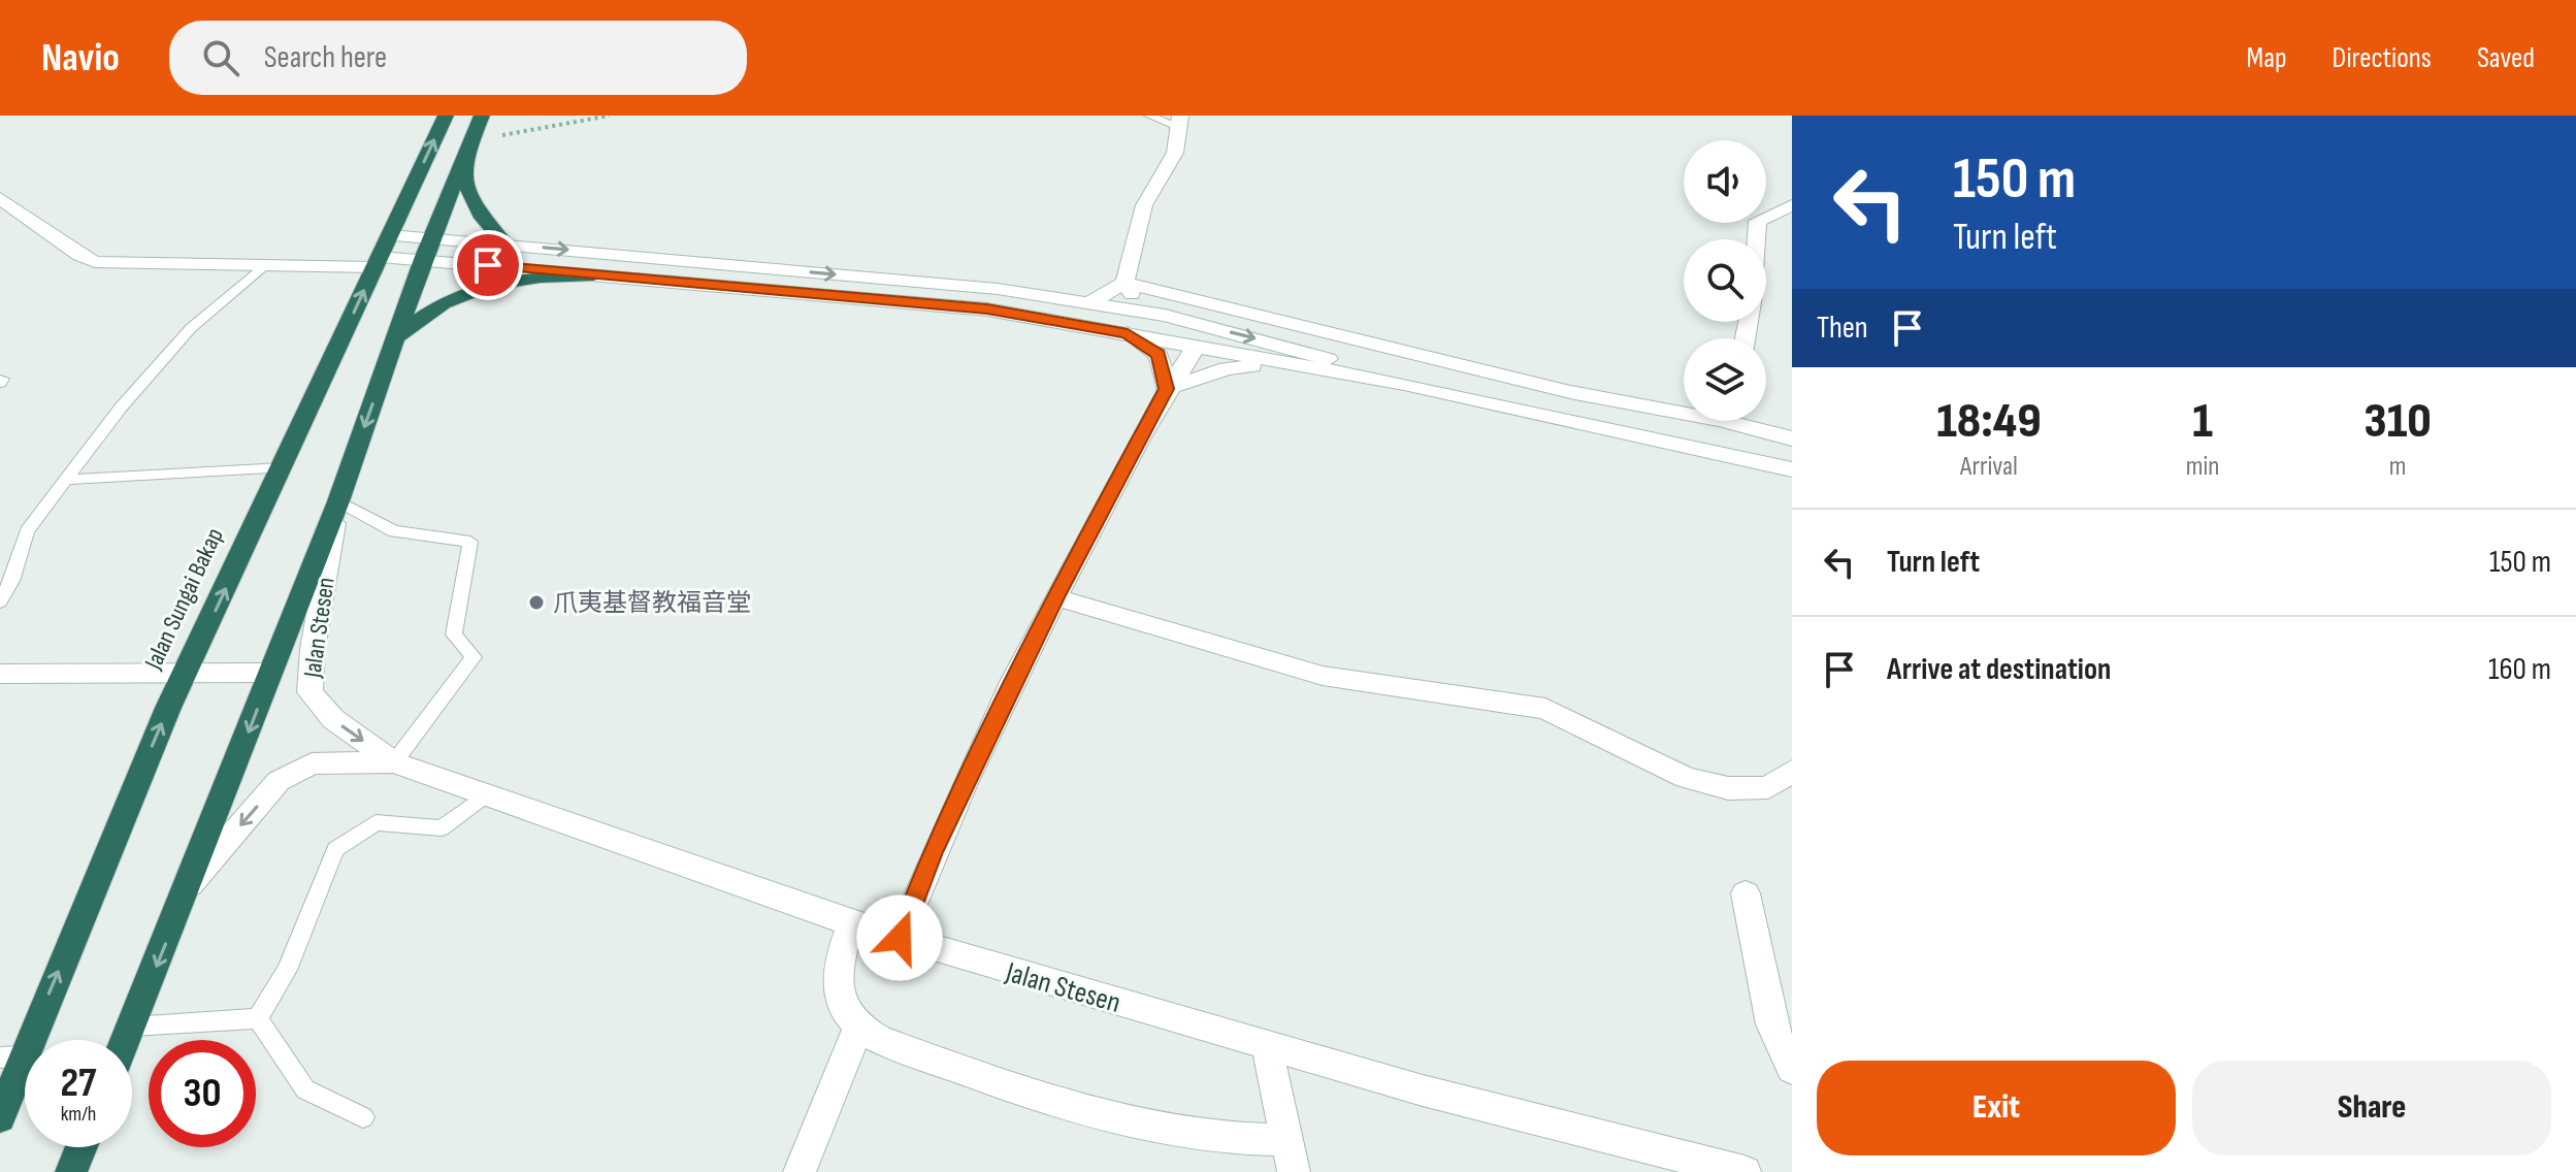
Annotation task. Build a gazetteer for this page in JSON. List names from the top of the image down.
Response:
{
  "streets": {
    "highway": ["Jalan Sungai Bakap"],
    "street": ["Jalan Stesen"]
  },
  "places": ["爪夷基督教福音堂"],
  "page": {
    "header": "Navio",
    "search": "Search here",
    "nav": ["Map", "Directions", "Saved"],
    "turn": ["150 m", "Turn left"],
    "then": "Then",
    "eta": [
      "18:49",
      "Arrival",
      "1",
      "min",
      "310",
      "m"
    ],
    "list": [
      {
        "name": "Turn left",
        "value": "150 m"
      },
      {
        "name": "Arrive at destination",
        "value": "160 m"
      }
    ],
    "speed": "27 km/h",
    "limit": "30",
    "buttons": ["Exit", "Share"]
  }
}
